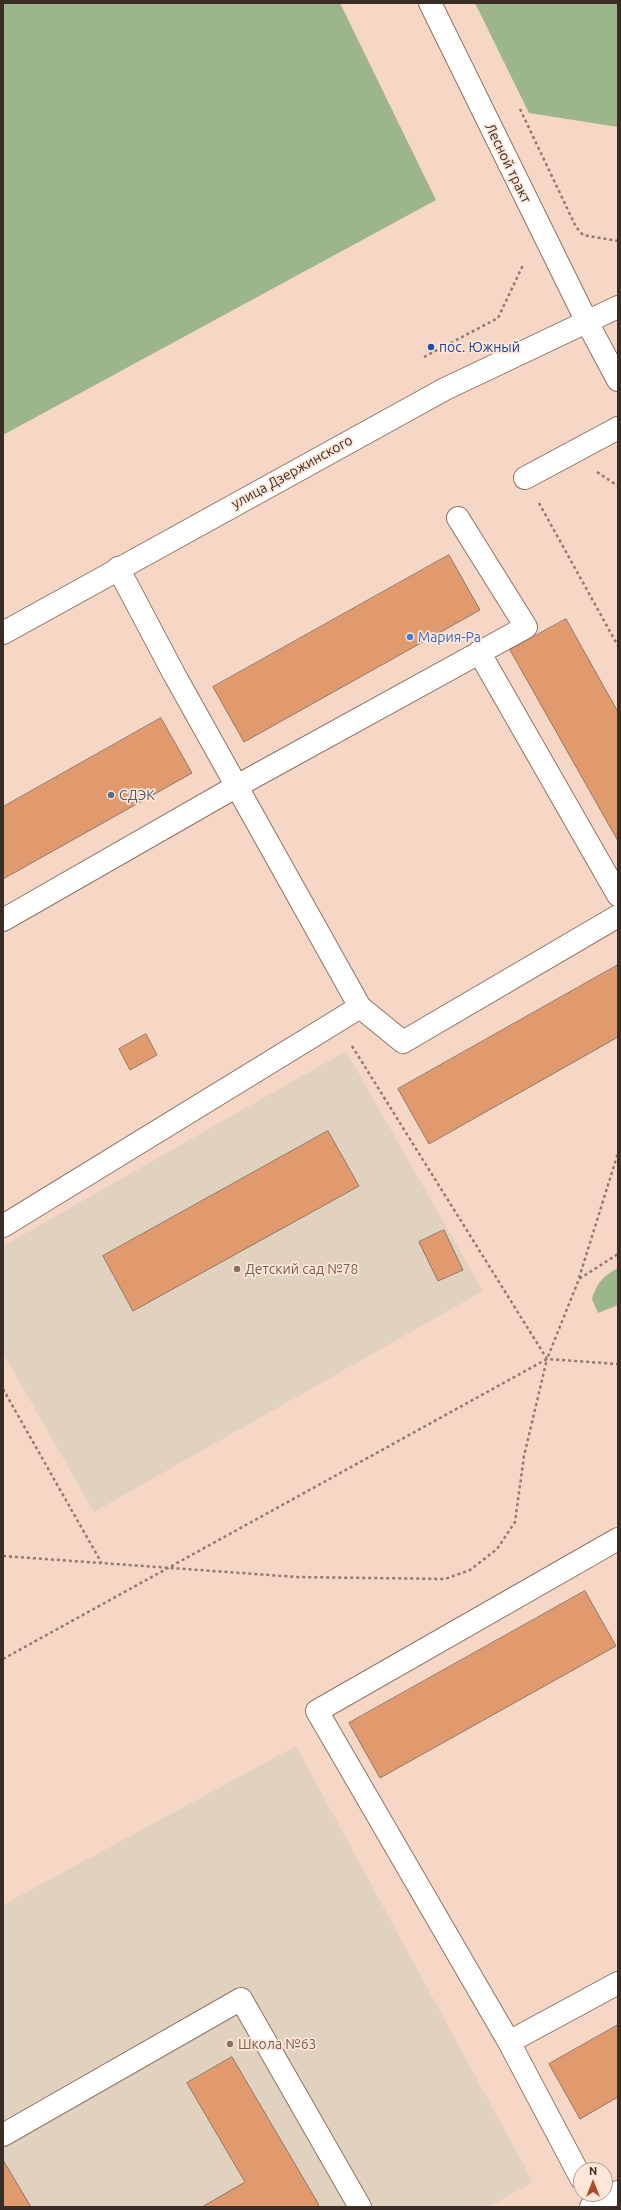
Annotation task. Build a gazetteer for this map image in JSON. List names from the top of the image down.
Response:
{
  "streets": {
    "main road": ["Лесной тракт", "улица Дзержинского"]
  },
  "crossings": [
    ["Лесной тракт", "улица Дзержинского"]
  ],
  "places": [
    "пос. Южный",
    "Мария-Ра",
    "СДЭК",
    "Детский сад №78",
    "Школа №63"
  ],
  "north": "top"
}
